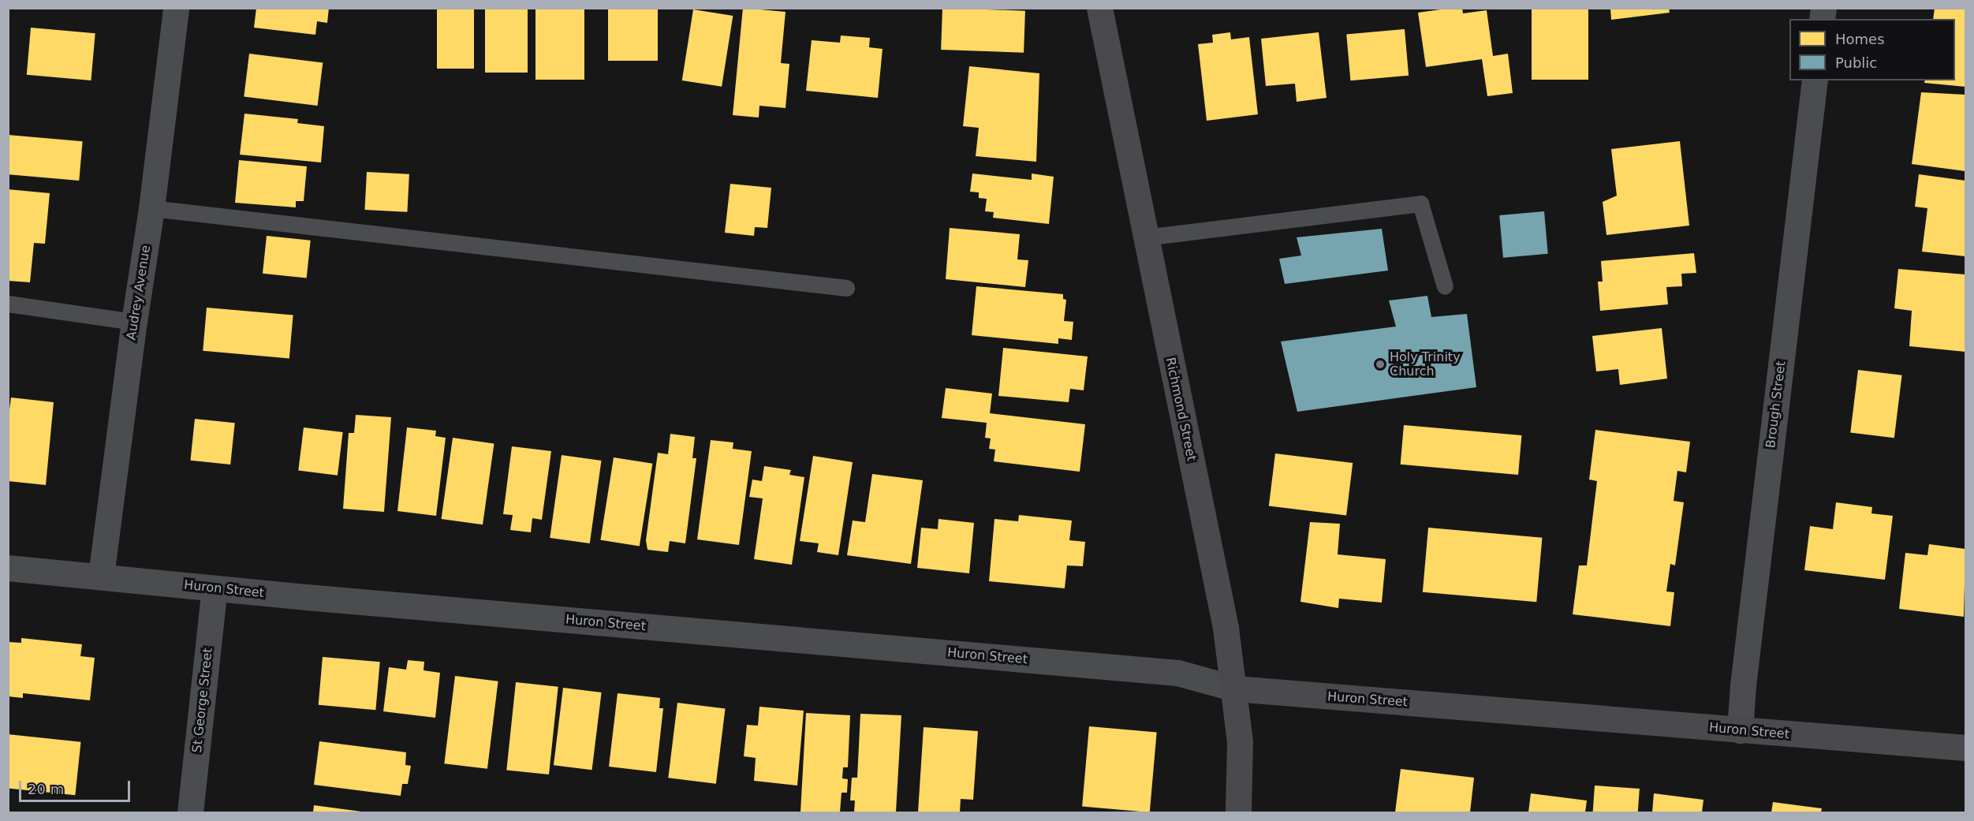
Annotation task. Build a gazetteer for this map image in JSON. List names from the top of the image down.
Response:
{
  "streets": {
    "main road": ["Richmond Street", "Huron Street"],
    "street": ["Audrey Avenue", "Brough Street", "St George Street"]
  },
  "crossings": [
    ["Audrey Avenue", "Huron Street"],
    ["Brough Street", "Huron Street"],
    ["Richmond Street", "Huron Street"],
    ["Huron Street", "St George Street"]
  ],
  "places": ["Holy Trinity Church"],
  "legend": ["Homes", "Public"],
  "scale_bar": "20 m"
}
